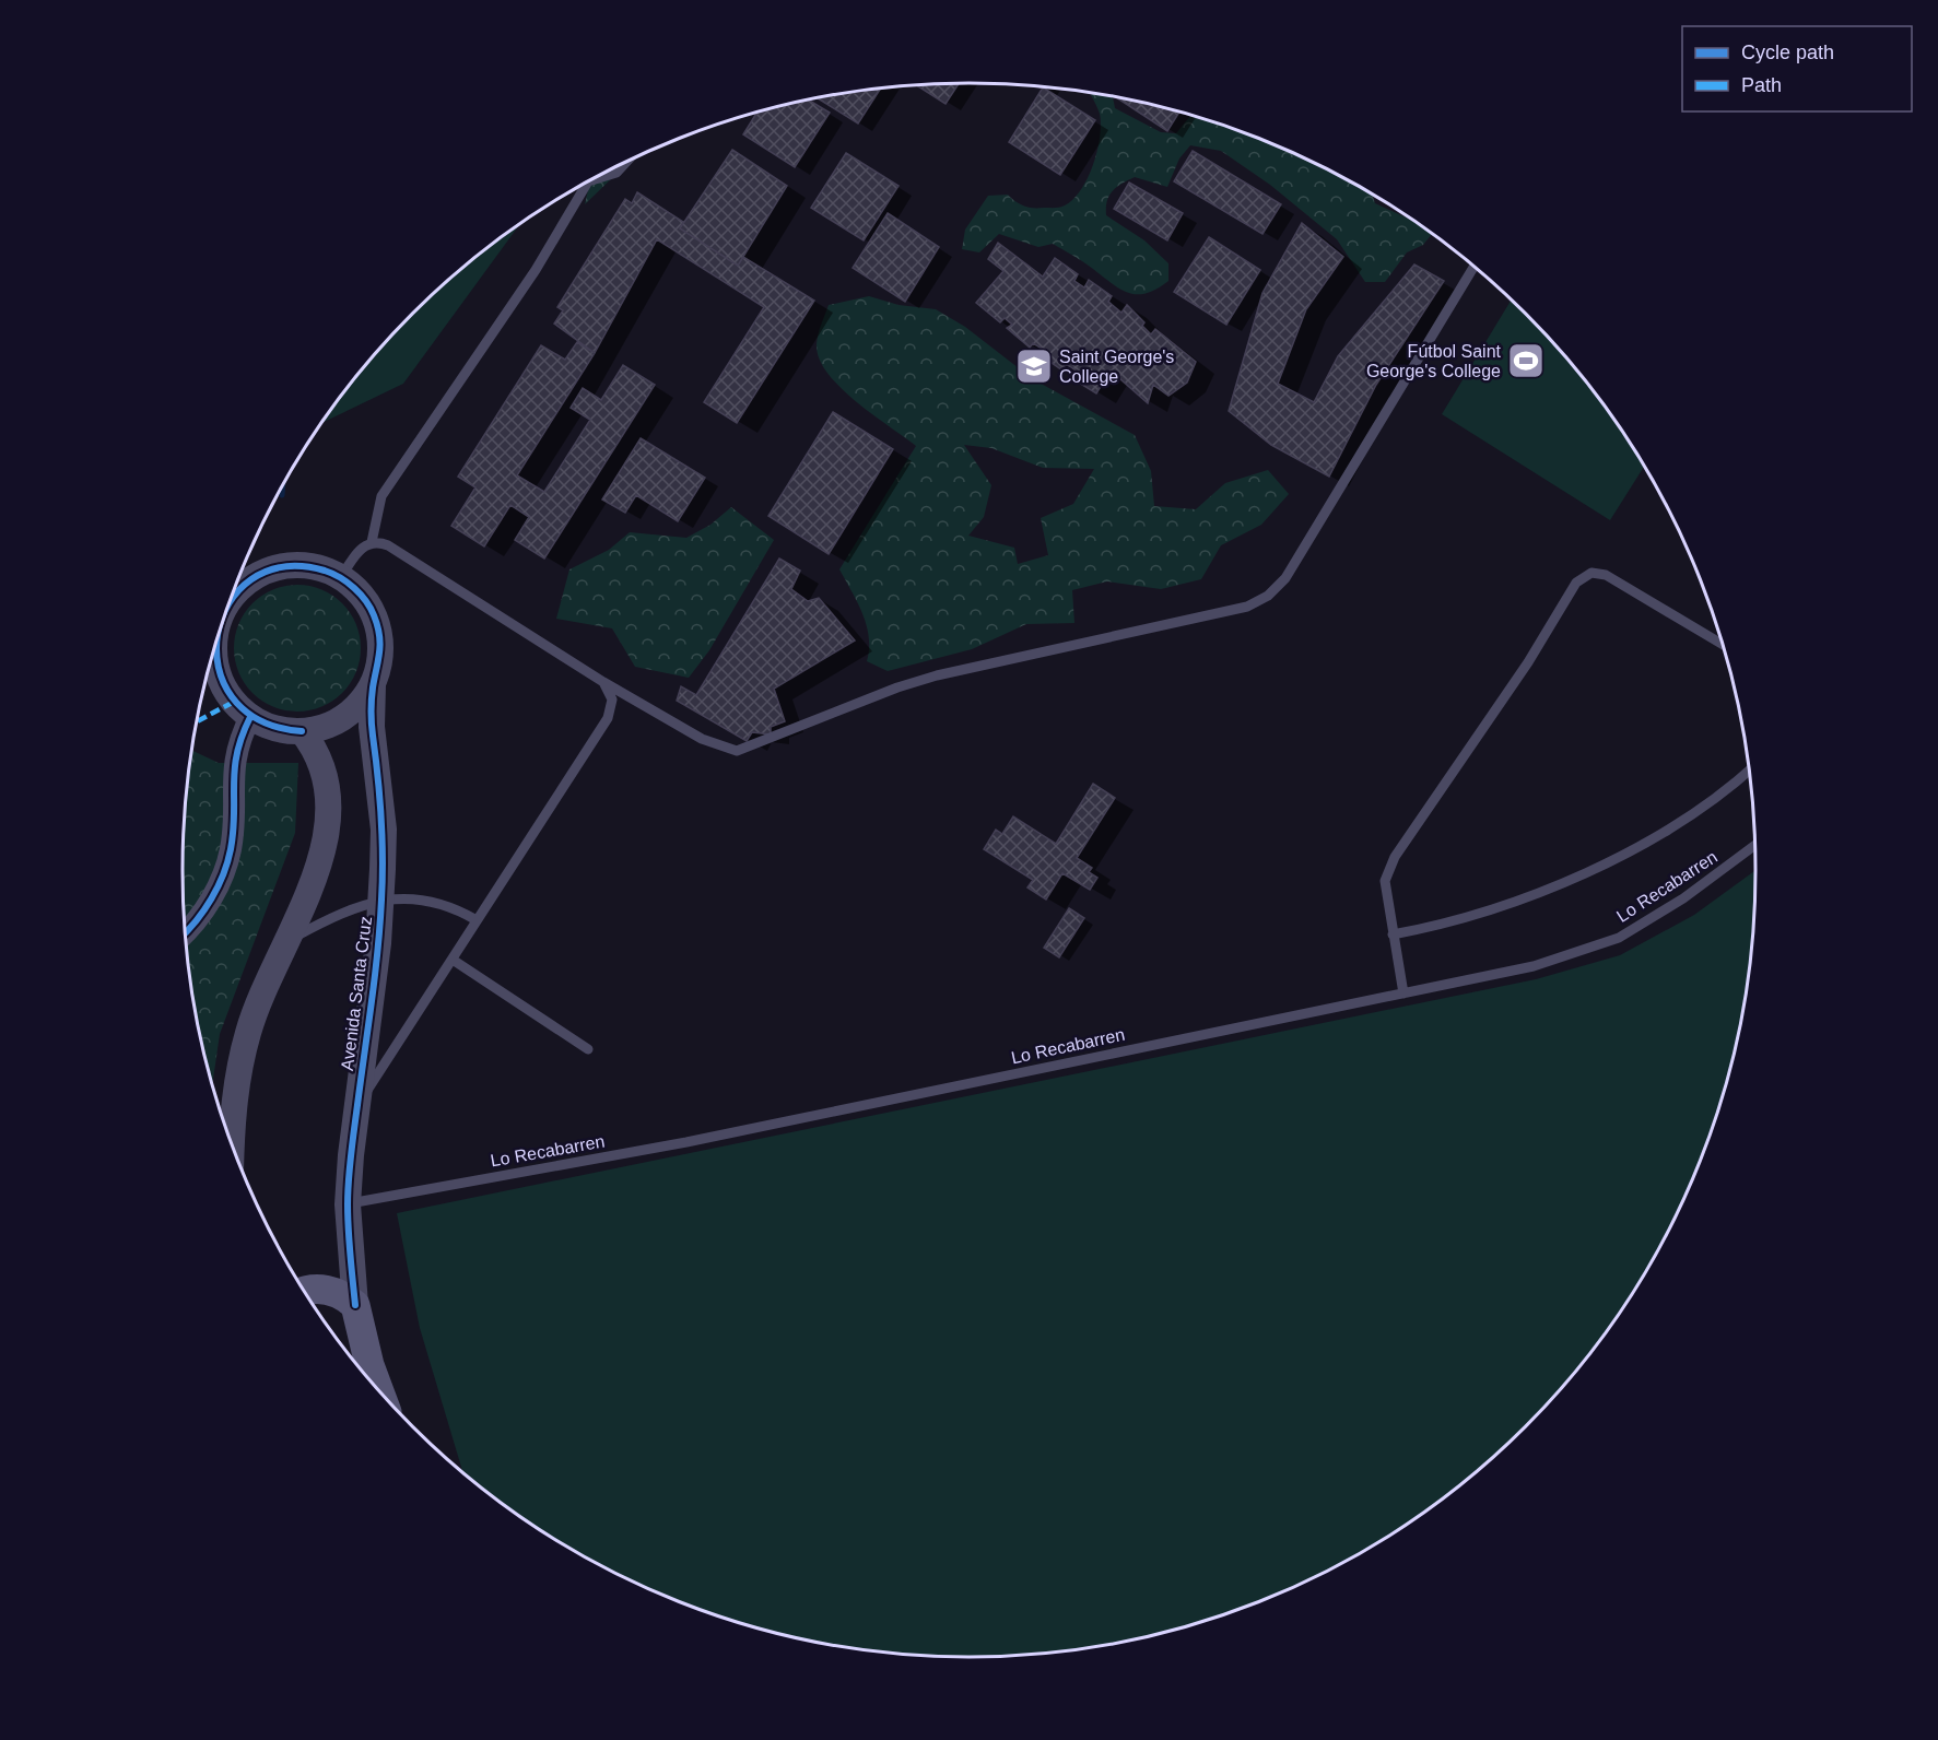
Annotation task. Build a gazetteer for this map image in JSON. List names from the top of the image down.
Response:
{
  "streets": {
    "main road": ["Avenida Santa Cruz"],
    "lane": ["Lo Recabarren"]
  },
  "crossings": [
    ["Lo Recabarren", "Avenida Santa Cruz"]
  ],
  "places": {
    "sports": ["Fútbol Saint George's College"],
    "school or university": ["Saint George's College"]
  },
  "legend": ["Cycle path", "Path"]
}
